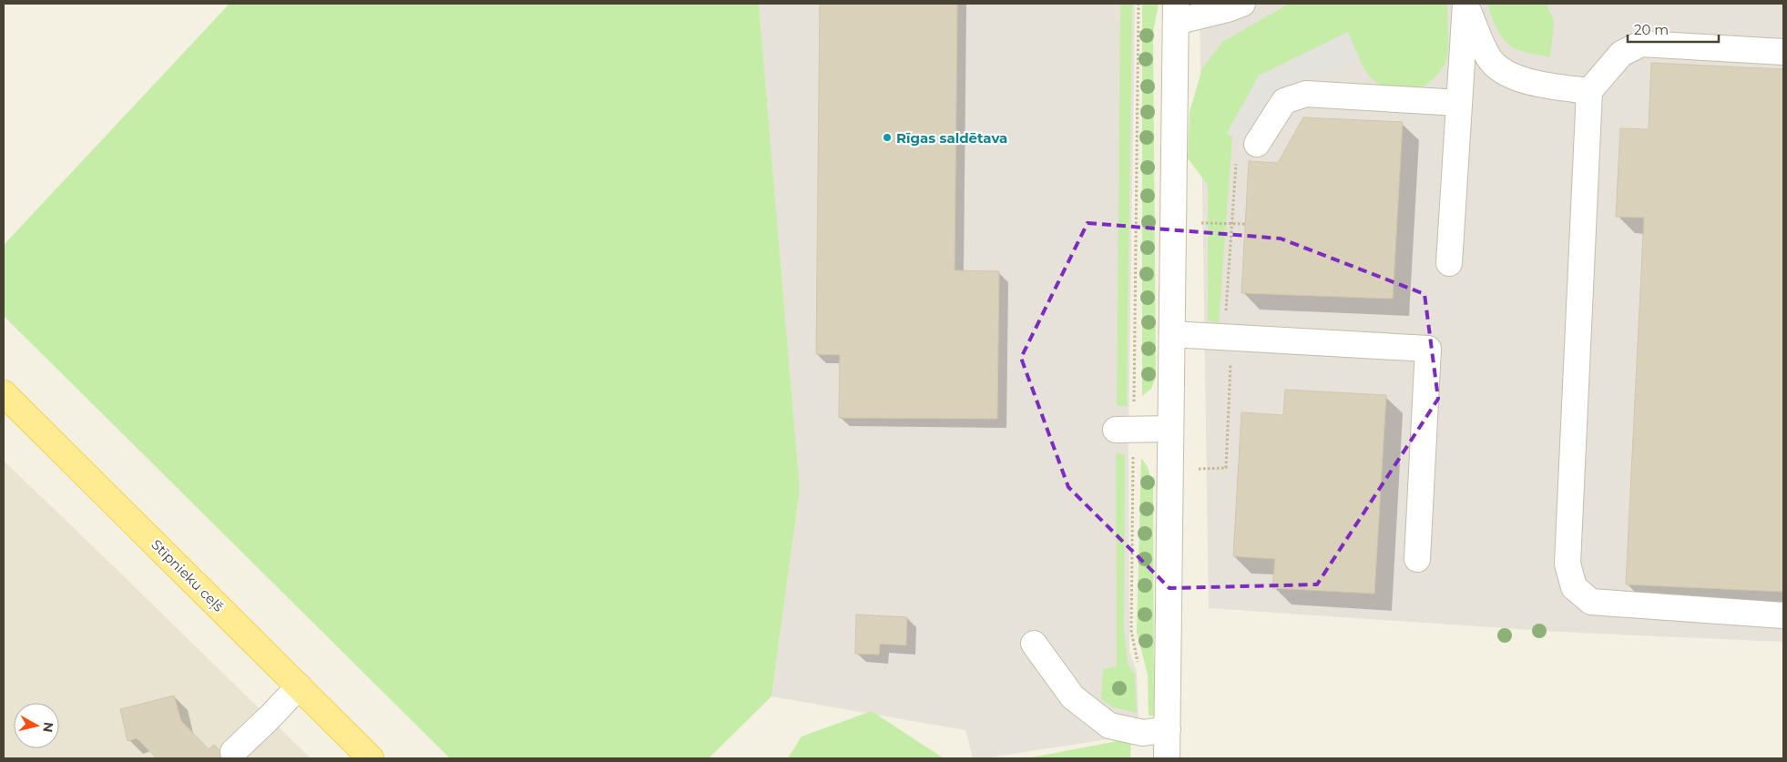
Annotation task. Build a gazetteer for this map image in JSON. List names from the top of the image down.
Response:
{
  "streets": {
    "main road": ["Stīpnieku ceļš"]
  },
  "places": ["Rīgas saldētava"],
  "scale_bar": "20 m",
  "north": "right"
}
